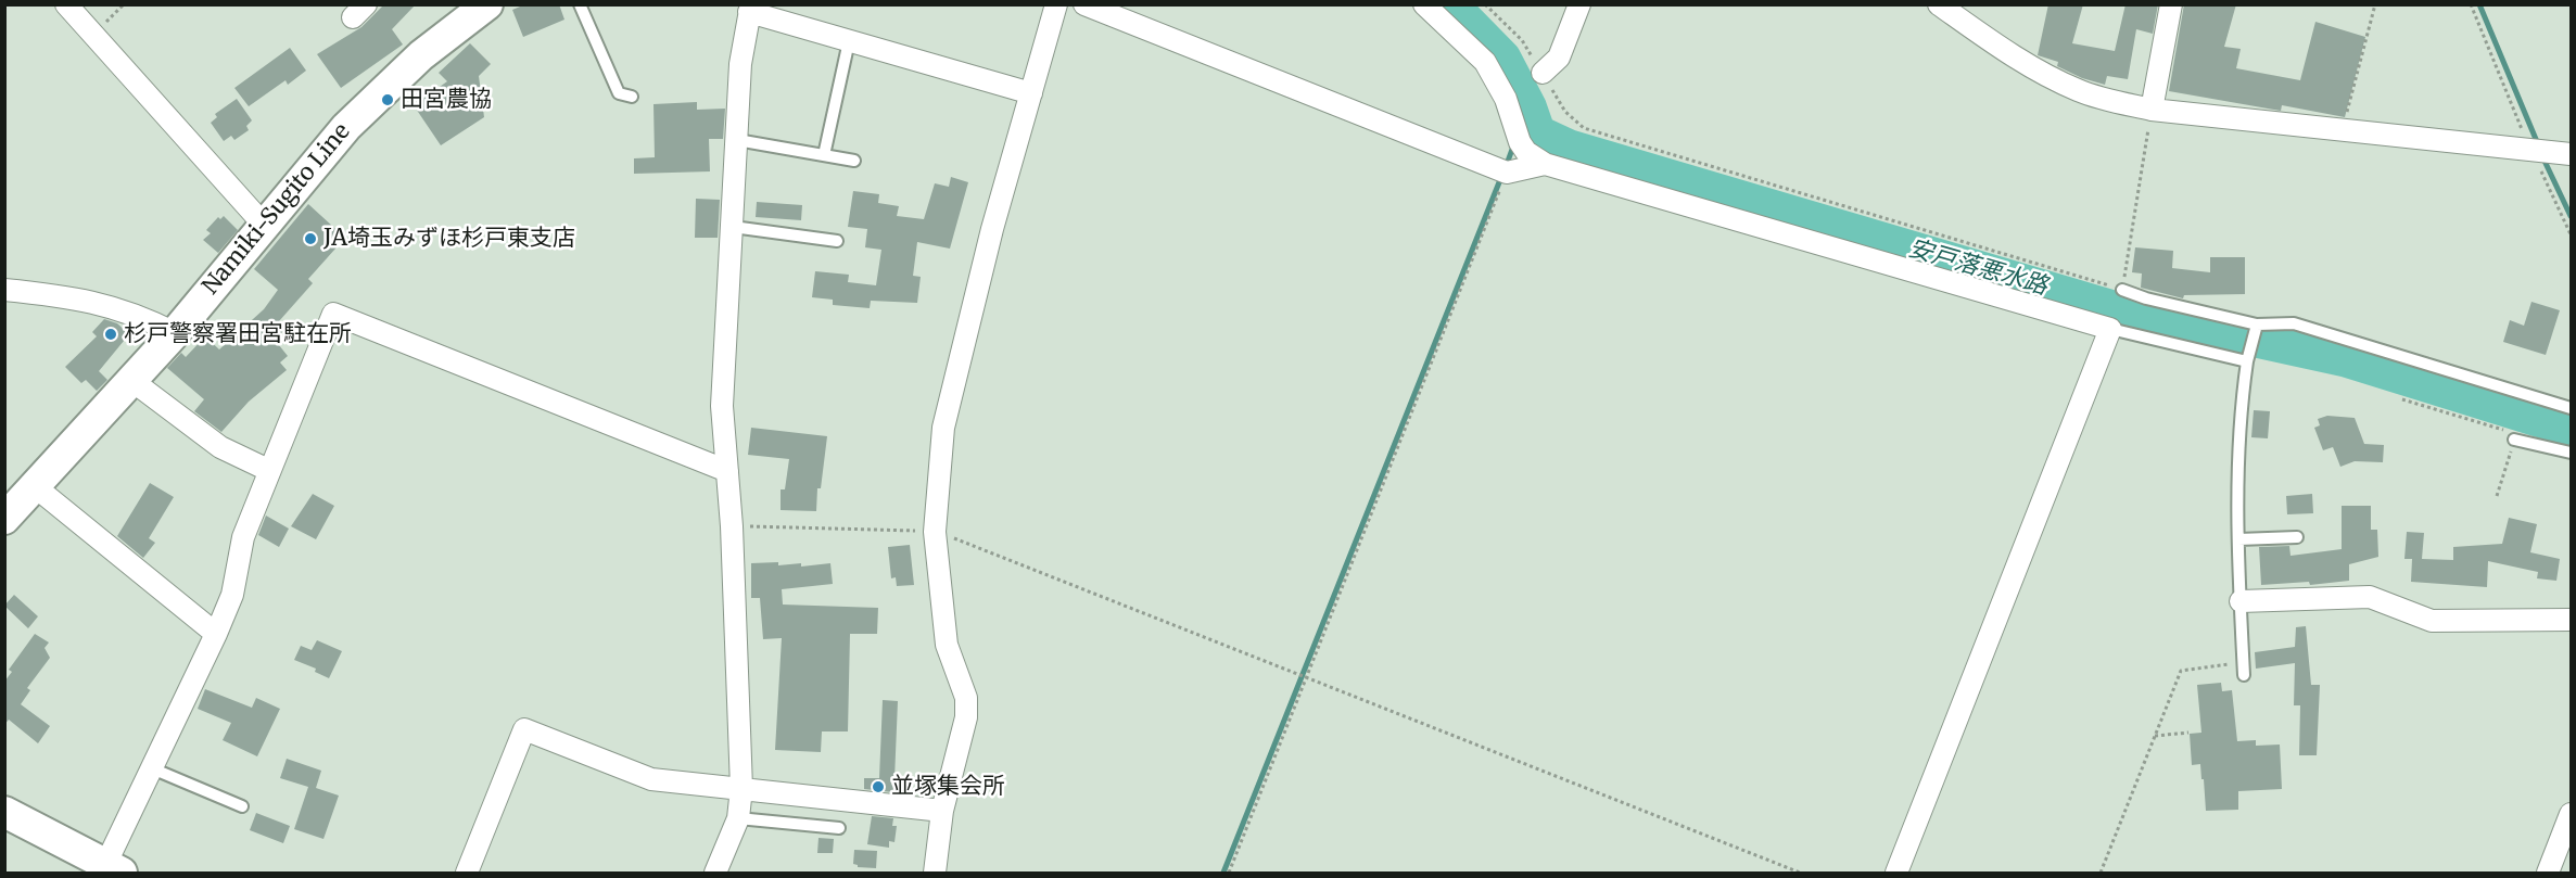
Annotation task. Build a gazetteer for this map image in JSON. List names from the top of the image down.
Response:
{
  "streets": {
    "main road": ["Namiki-Sugito Line"]
  },
  "water": ["安戸落悪水路"],
  "places": [
    "田宮農協",
    "JA埼玉みずほ杉戸東支店",
    "杉戸警察署田宮駐在所",
    "並塚集会所"
  ]
}
